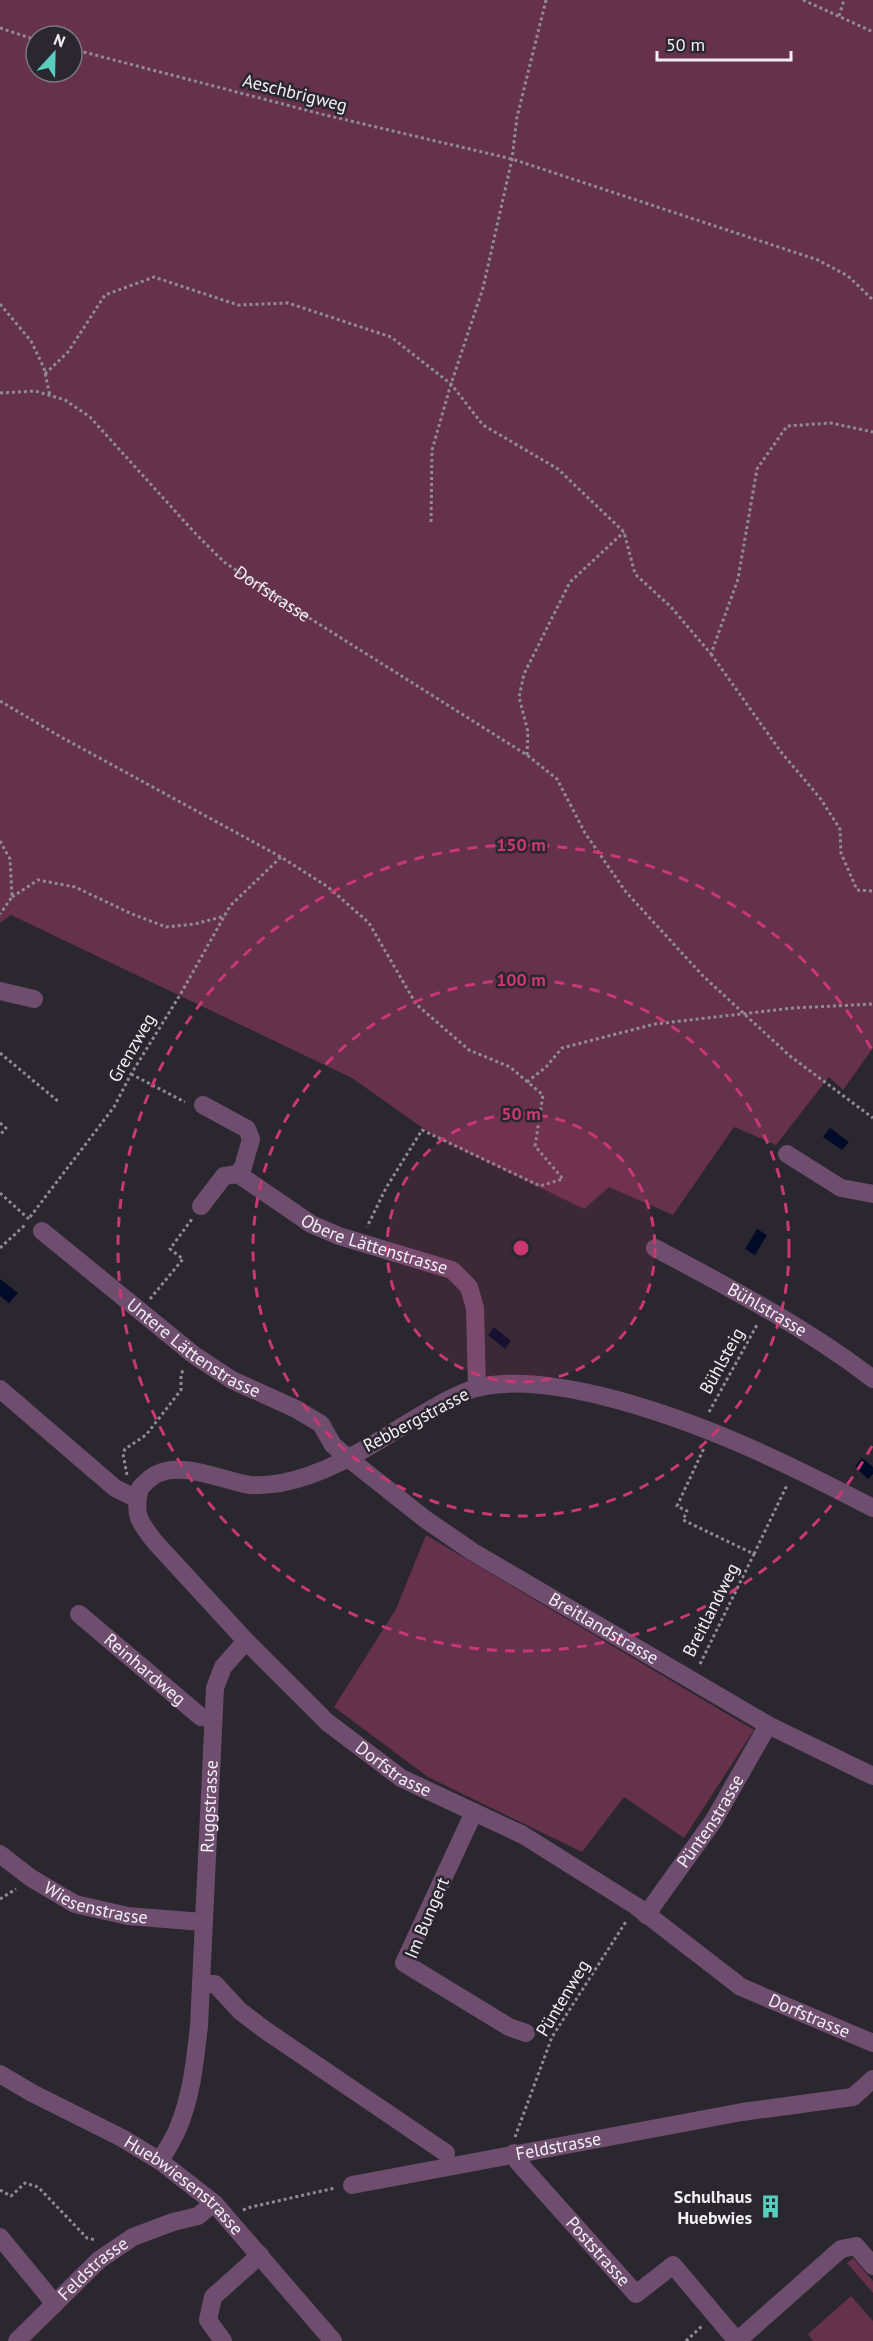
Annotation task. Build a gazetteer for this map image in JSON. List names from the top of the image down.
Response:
{
  "streets": {
    "street": [
      "Dorfstrasse",
      "Obere Lättenstrasse",
      "Bühlstrasse",
      "Untere Lättenstrasse",
      "Rebbergstrasse",
      "Breitlandstrasse",
      "Reinhardweg",
      "Ruggstrasse",
      "Püntenstrasse",
      "Wiesenstrasse",
      "Im Bungert",
      "Feldstrasse",
      "Huebwiesenstrasse",
      "Poststrasse"
    ],
    "path": [
      "Aeschbrigweg",
      "Grenzweg",
      "Bühlsteig",
      "Breitlandweg",
      "Püntenweg"
    ]
  },
  "crossings": [
    ["Dorfstrasse", "Rebbergstrasse"],
    ["Dorfstrasse", "Ruggstrasse"],
    ["Dorfstrasse", "Püntenstrasse"],
    ["Dorfstrasse", "Im Bungert"],
    ["Dorfstrasse", "Püntenweg"],
    ["Grenzweg", "Untere Lättenstrasse"],
    ["Obere Lättenstrasse", "Rebbergstrasse"],
    ["Bühlstrasse", "Bühlsteig"],
    ["Untere Lättenstrasse", "Rebbergstrasse"],
    ["Untere Lättenstrasse", "Breitlandstrasse"],
    ["Bühlsteig", "Rebbergstrasse"],
    ["Bühlsteig", "Breitlandweg"],
    ["Rebbergstrasse", "Breitlandweg"],
    ["Rebbergstrasse", "Breitlandstrasse"],
    ["Breitlandweg", "Breitlandstrasse"],
    ["Breitlandstrasse", "Püntenstrasse"],
    ["Reinhardweg", "Ruggstrasse"],
    ["Ruggstrasse", "Wiesenstrasse"],
    ["Ruggstrasse", "Huebwiesenstrasse"],
    ["Püntenstrasse", "Püntenweg"],
    ["Püntenweg", "Feldstrasse"],
    ["Püntenweg", "Poststrasse"],
    ["Feldstrasse", "Huebwiesenstrasse"],
    ["Feldstrasse", "Poststrasse"]
  ],
  "places": {
    "building": ["Schulhaus Huebwies"]
  },
  "scale_bar": "50 m",
  "north": "top",
  "rings": ["150 m", "100 m", "50 m"]
}
